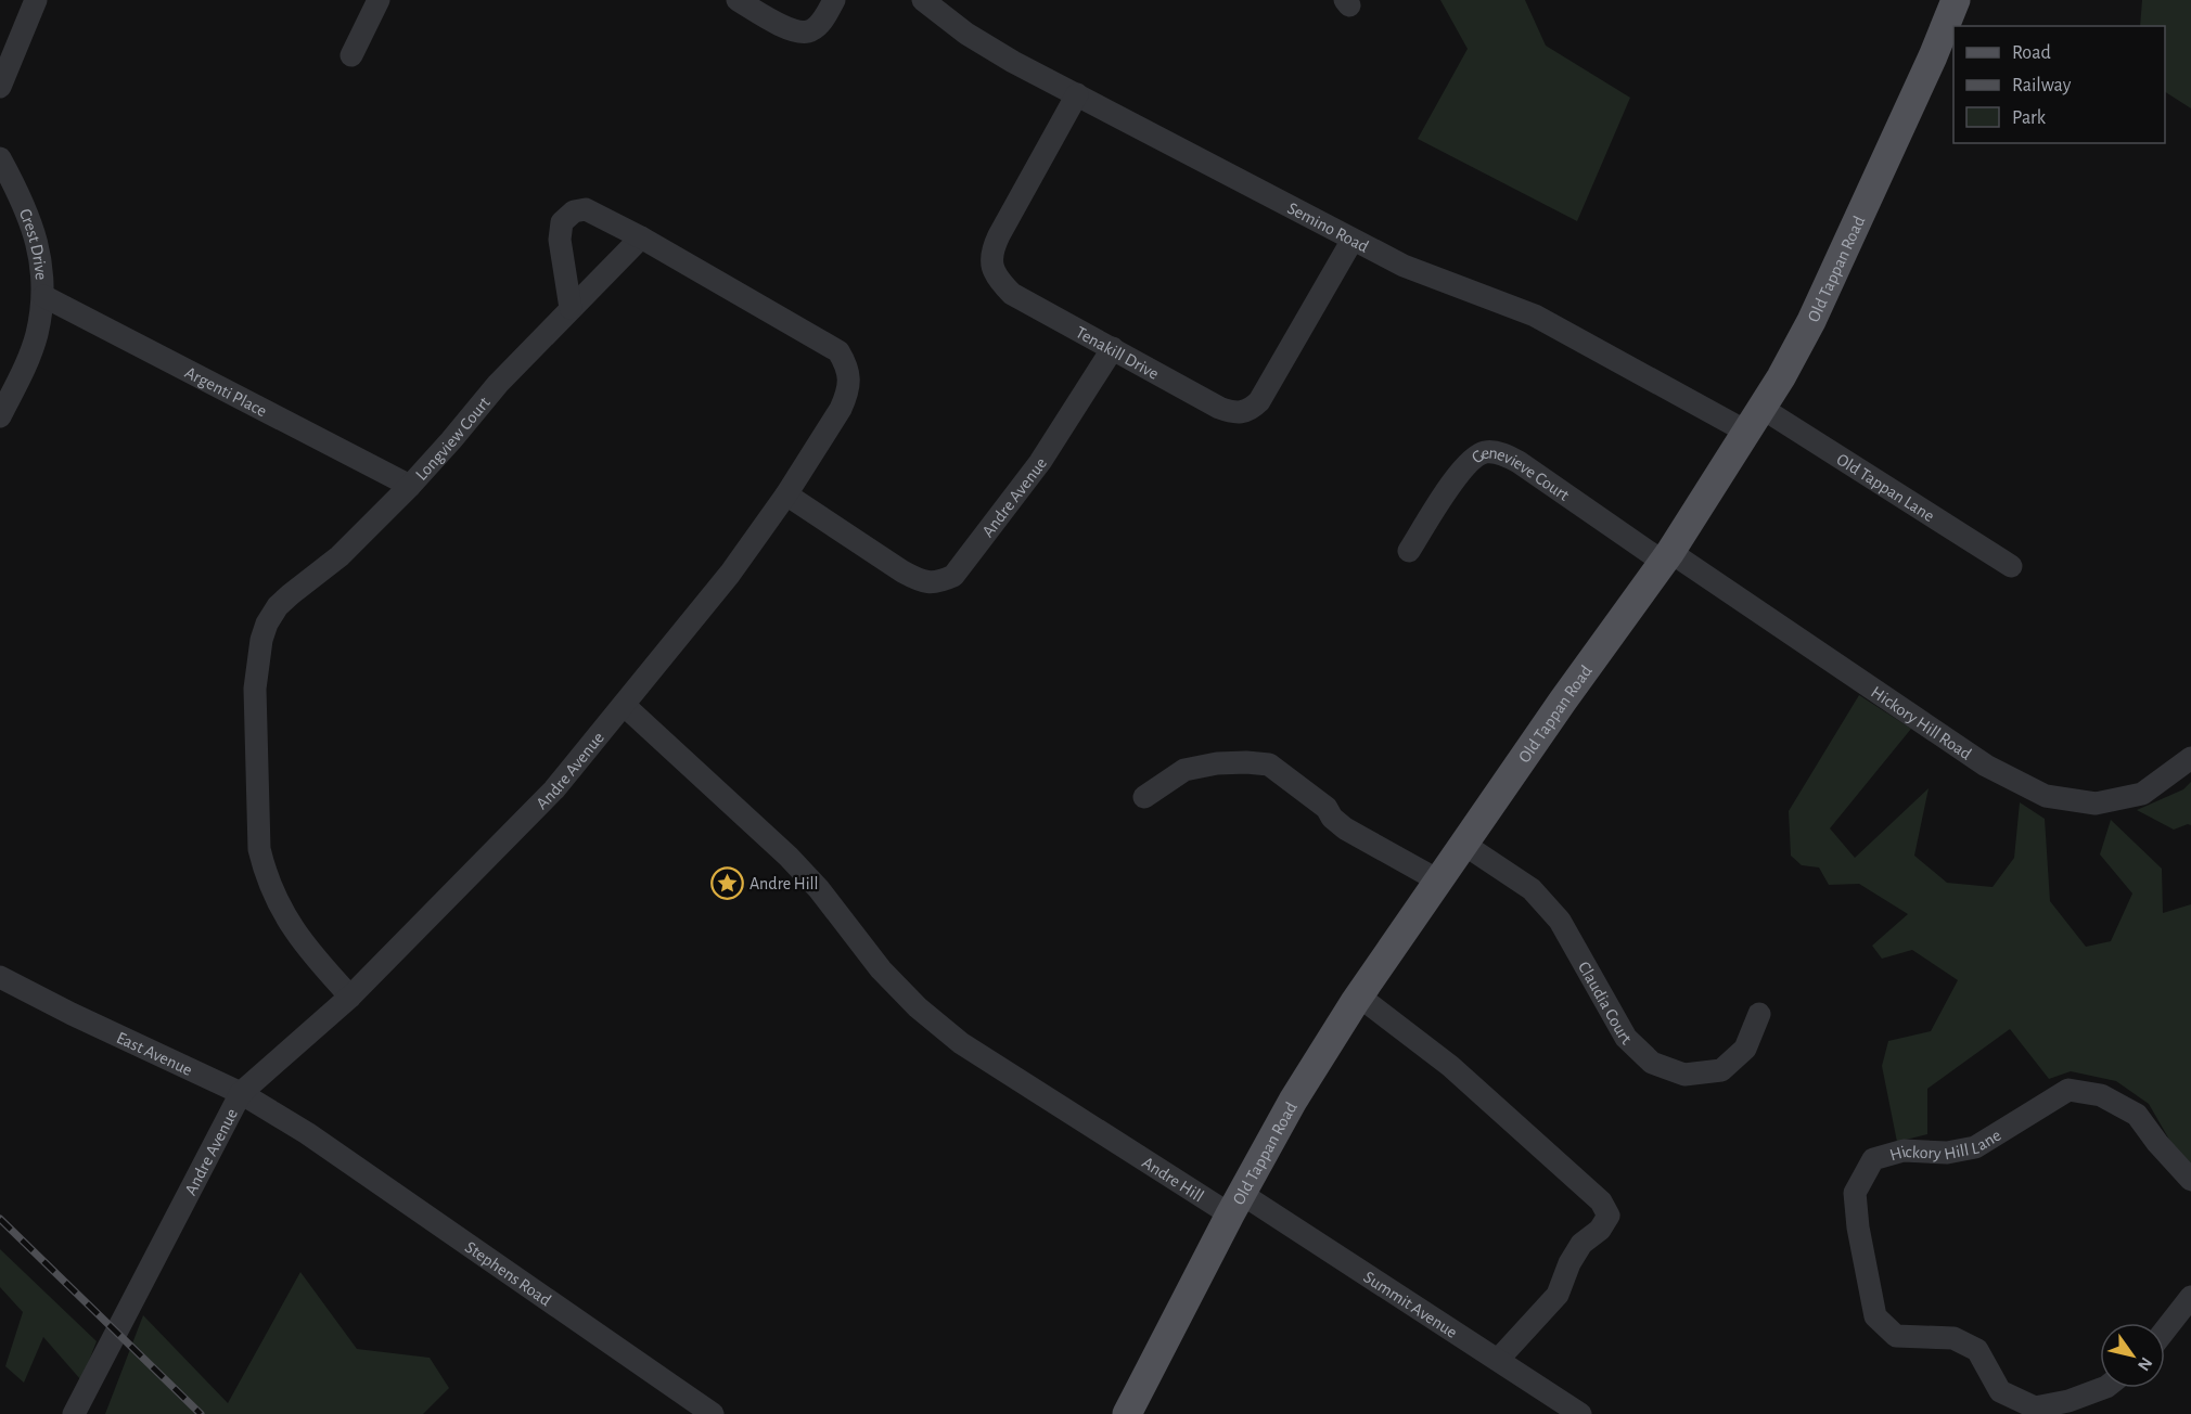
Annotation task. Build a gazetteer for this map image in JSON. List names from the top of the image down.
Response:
{
  "streets": {
    "main road": ["Old Tappan Road"],
    "street": [
      "Semino Road",
      "Crest Drive",
      "Tenakill Drive",
      "Argenti Place",
      "Longview Court",
      "Genevieve Court",
      "Old Tappan Lane",
      "Andre Avenue",
      "Hickory Hill Road",
      "Claudia Court",
      "East Avenue",
      "Hickory Hill Lane",
      "Andre Hill",
      "Stephens Road",
      "Summit Avenue"
    ]
  },
  "crossings": [
    ["Semino Road", "Old Tappan Road"],
    ["Semino Road", "Tenakill Drive"],
    ["Crest Drive", "Argenti Place"],
    ["Old Tappan Road", "Genevieve Court"],
    ["Old Tappan Road", "Old Tappan Lane"],
    ["Old Tappan Road", "Hickory Hill Road"],
    ["Old Tappan Road", "Claudia Court"],
    ["Old Tappan Road", "Andre Hill"],
    ["Old Tappan Road", "Summit Avenue"],
    ["Tenakill Drive", "Andre Avenue"],
    ["Argenti Place", "Longview Court"],
    ["Longview Court", "Andre Avenue"],
    ["Genevieve Court", "Hickory Hill Road"],
    ["Andre Avenue", "East Avenue"],
    ["Andre Avenue", "Andre Hill"],
    ["East Avenue", "Stephens Road"],
    ["Andre Hill", "Summit Avenue"]
  ],
  "places": {
    "place": ["Andre Hill"]
  },
  "legend": ["Road", "Railway", "Park"],
  "north": "bottom right"
}
